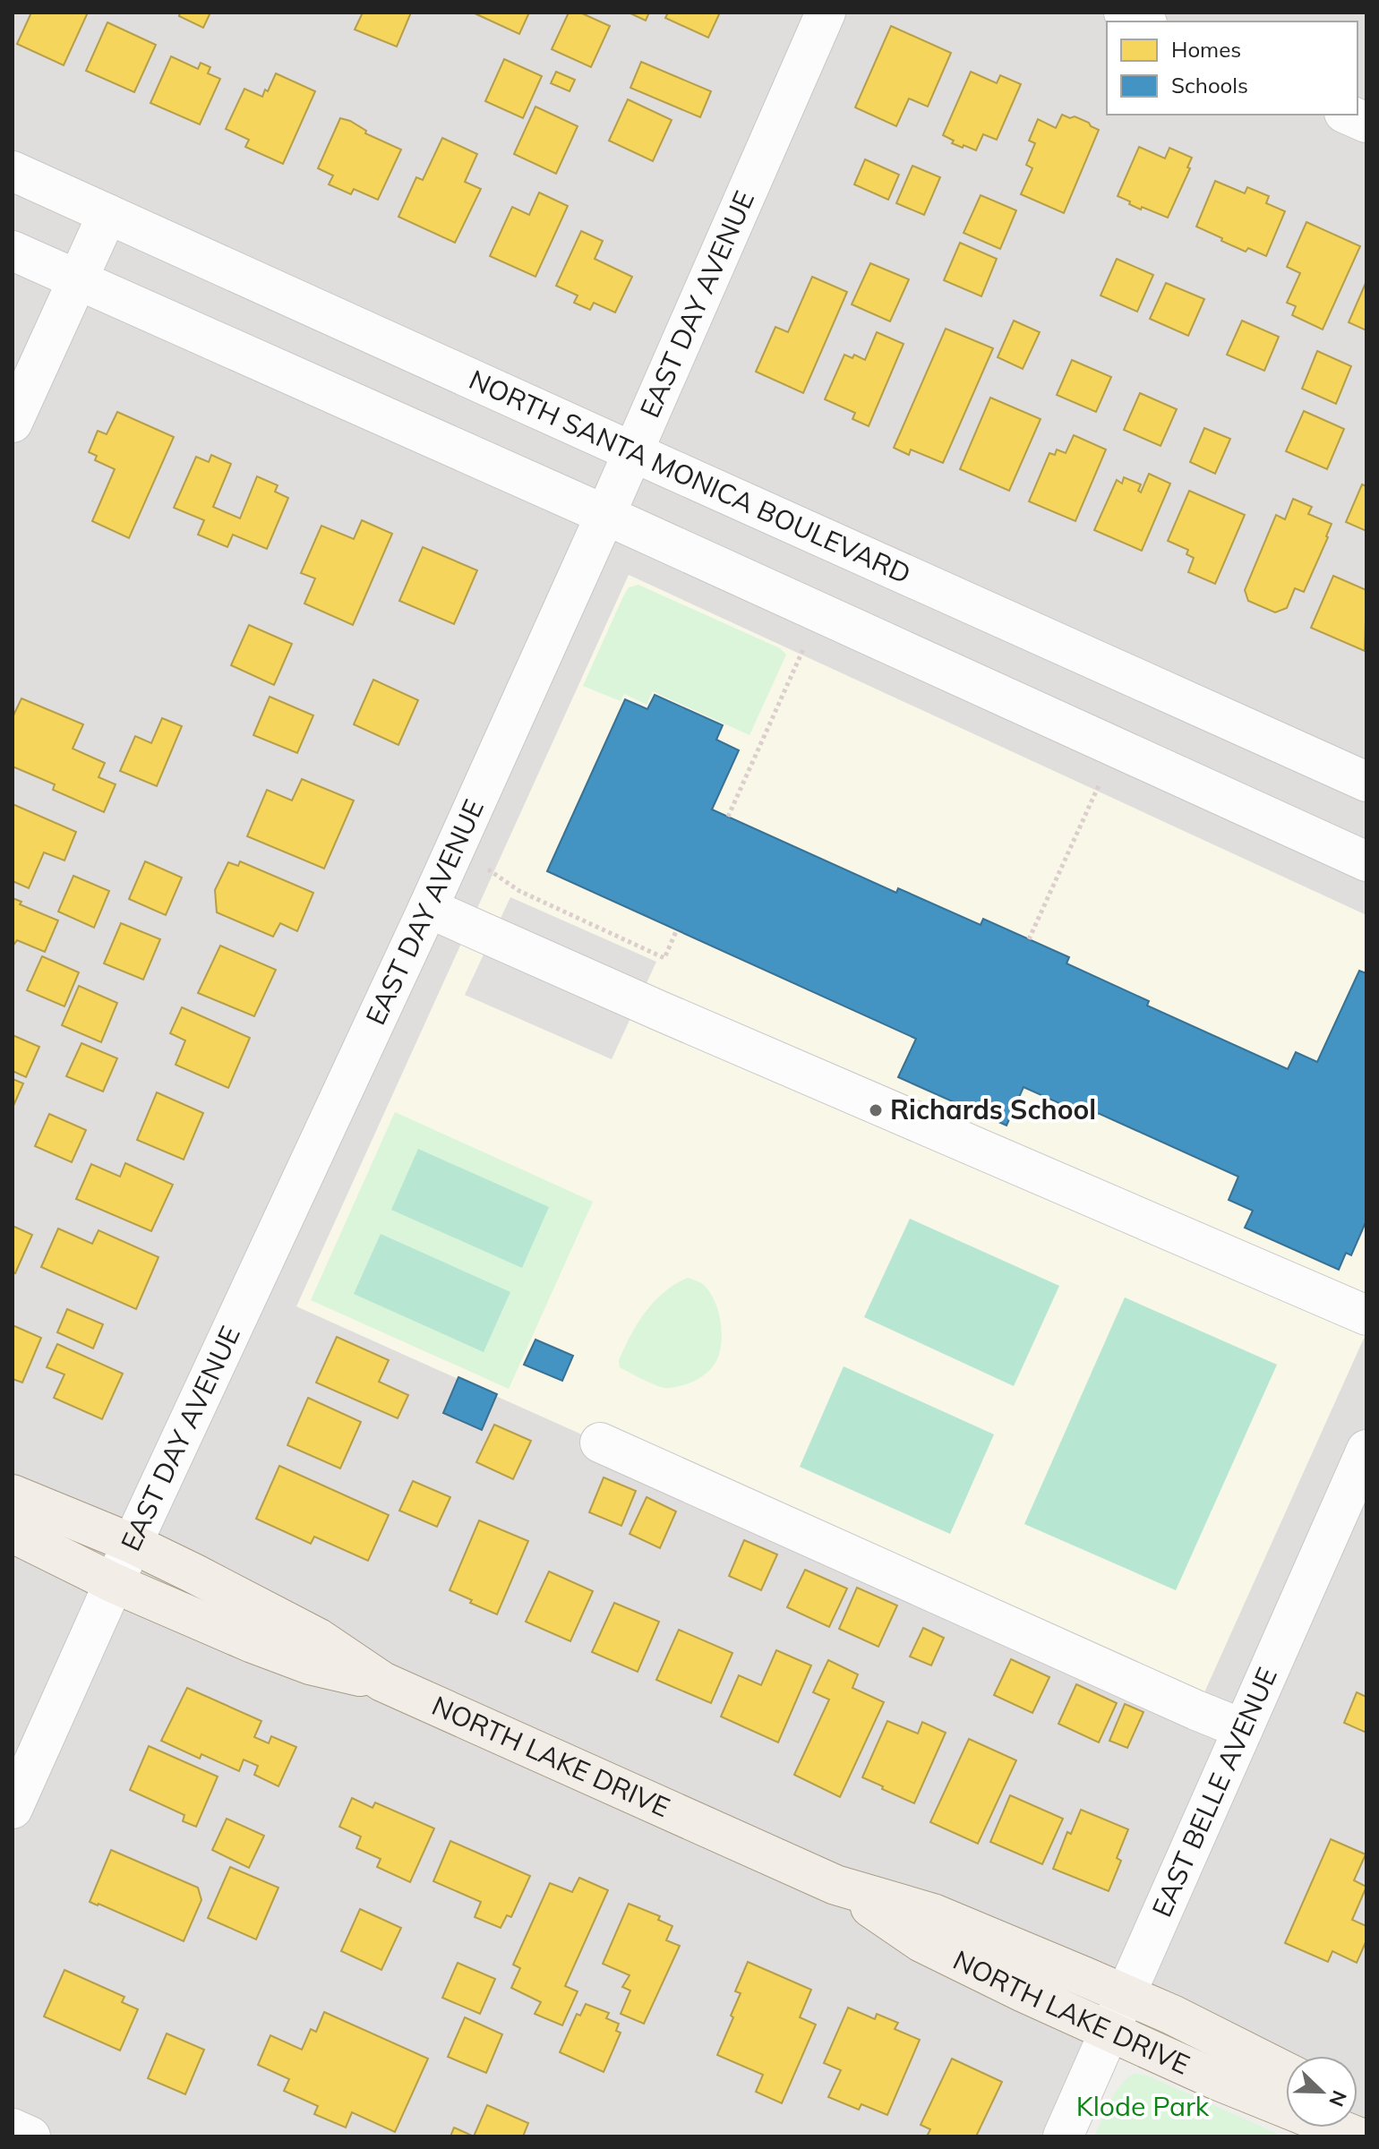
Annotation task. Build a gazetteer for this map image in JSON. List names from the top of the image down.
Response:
{
  "streets": {
    "main road": ["NORTH LAKE DRIVE"],
    "street": ["EAST DAY AVENUE", "NORTH SANTA MONICA BOULEVARD", "EAST BELLE AVENUE"]
  },
  "crossings": [
    ["EAST DAY AVENUE", "NORTH SANTA MONICA BOULEVARD"],
    ["EAST DAY AVENUE", "NORTH LAKE DRIVE"],
    ["NORTH LAKE DRIVE", "EAST BELLE AVENUE"]
  ],
  "parks": ["Klode Park"],
  "places": ["Richards School"],
  "legend": ["Homes", "Schools"],
  "north": "bottom right"
}
